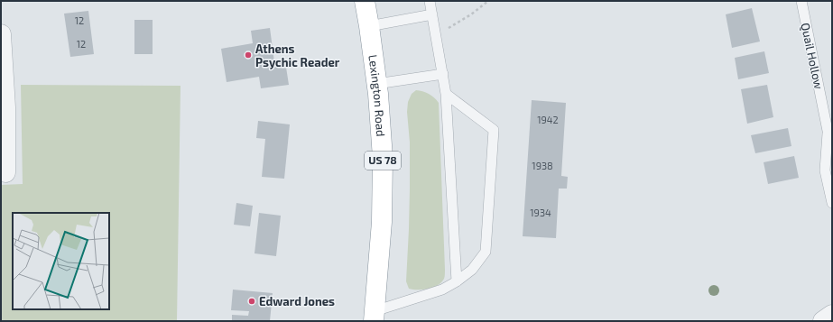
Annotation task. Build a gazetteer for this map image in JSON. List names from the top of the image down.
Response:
{
  "streets": {
    "highway": ["Lexington Road", "US 78"],
    "lane": ["Quail Hollow"]
  },
  "places": ["Athens Psychic Reader", "Edward Jones"],
  "house_numbers": [
    "12",
    "12",
    "1942",
    "1938",
    "1934"
  ]
}
